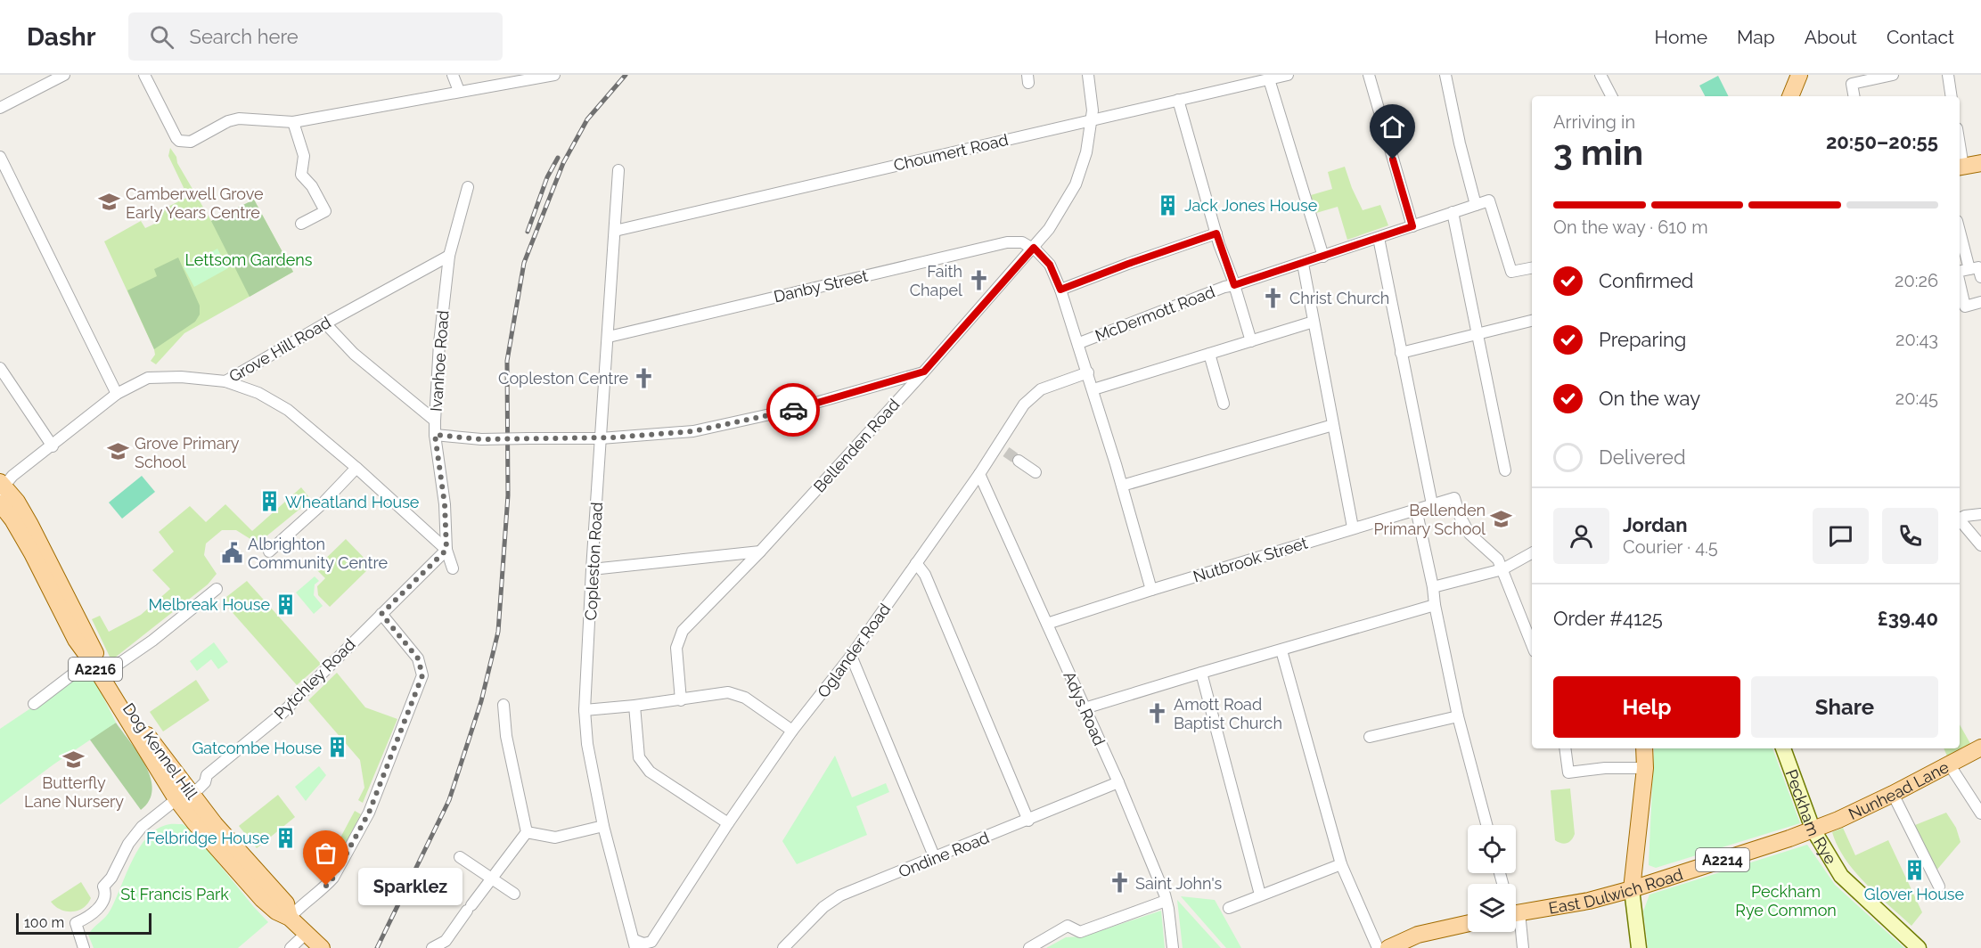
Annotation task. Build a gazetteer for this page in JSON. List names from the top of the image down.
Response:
{
  "streets": {
    "main road": [
      "A2216",
      "Dog Kennel Hill",
      "Nunhead Lane",
      "A2214",
      "East Dulwich Road"
    ],
    "street": [
      "Choumert Road",
      "Danby Street",
      "McDermott Road",
      "Grove Hill Road",
      "Ivanhoe Road",
      "Bellenden Road",
      "Nutbrook Street",
      "Copleston Road",
      "Oglander Road",
      "Pytchley Road",
      "Adys Road",
      "Peckham Rye",
      "Ondine Road"
    ]
  },
  "crossings": [
    ["Choumert Road", "Bellenden Road"],
    ["Choumert Road", "Copleston Road"],
    ["Danby Street", "Bellenden Road"],
    ["Danby Street", "Copleston Road"],
    ["Grove Hill Road", "Ivanhoe Road"],
    ["Grove Hill Road", "Dog Kennel Hill"],
    ["Ivanhoe Road", "Pytchley Road"],
    ["Nutbrook Street", "Adys Road"],
    ["Copleston Road", "Oglander Road"],
    ["Oglander Road", "Adys Road"],
    ["A2216", "Dog Kennel Hill"],
    ["Pytchley Road", "Dog Kennel Hill"],
    ["Adys Road", "Ondine Road"],
    ["Nunhead Lane", "Peckham Rye"],
    ["Nunhead Lane", "East Dulwich Road"],
    ["Peckham Rye", "East Dulwich Road"]
  ],
  "parks": ["Lettsom Gardens", "Peckham Rye Common", "St Francis Park"],
  "places": {
    "school or university": [
      "Camberwell Grove Early Years Centre",
      "Grove Primary School",
      "Bellenden Primary School",
      "Butterfly Lane Nursery"
    ],
    "building": [
      "Jack Jones House",
      "Wheatland House",
      "Melbreak House",
      "Gatcombe House",
      "Felbridge House",
      "Glover House"
    ],
    "church": [
      "Faith Chapel",
      "Christ Church",
      "Copleston Centre",
      "Amott Road Baptist Church",
      "Saint John's"
    ],
    "public building": ["Albrighton Community Centre"],
    "other": ["Sparklez"]
  },
  "scale_bar": "100 m",
  "page": {
    "header": "Dashr",
    "search": "Search here",
    "nav": [
      "Home",
      "Map",
      "About",
      "Contact"
    ],
    "heading": ["3 min", "Arriving in", "20:50–20:55"],
    "panel": [
      "Jordan",
      "Courier · 4.5",
      "Order #4125",
      "£39.40"
    ],
    "bar": "On the way · 610 m",
    "list": [
      ["Confirmed", "20:26"],
      ["Preparing", "20:43"],
      ["On the way", "20:45"],
      "Delivered"
    ],
    "buttons": ["Help", "Share"],
    "bubble": "Sparklez",
    "scale": "100 m"
  }
}
